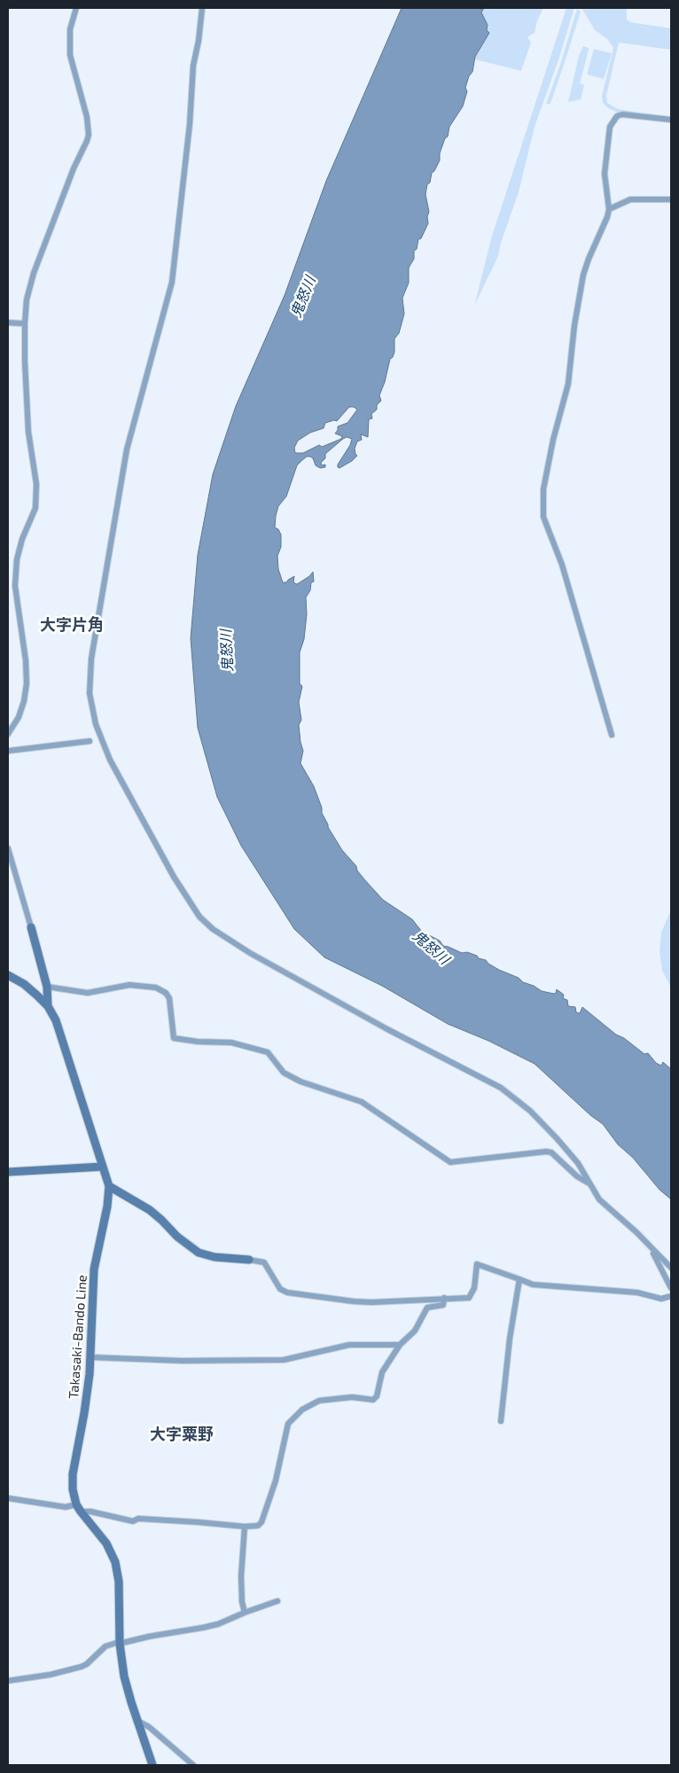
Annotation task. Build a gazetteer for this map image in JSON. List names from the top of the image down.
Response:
{
  "streets": {
    "main road": ["Takasaki-Bando Line"]
  },
  "districts": ["大字片角", "大字粟野"],
  "water": ["鬼怒川"]
}
